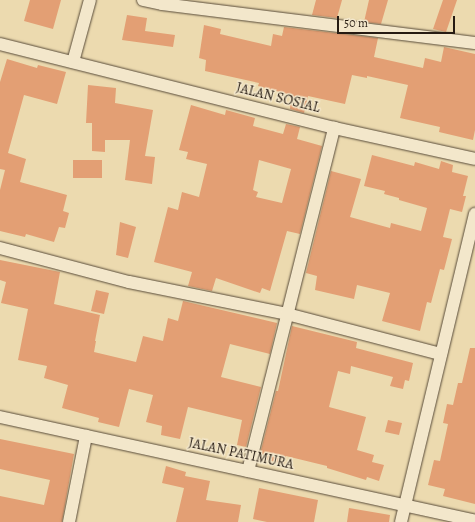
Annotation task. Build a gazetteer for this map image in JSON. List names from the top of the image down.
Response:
{
  "streets": {
    "street": ["JALAN SOSIAL", "JALAN PATIMURA"]
  },
  "scale_bar": "50 m"
}
